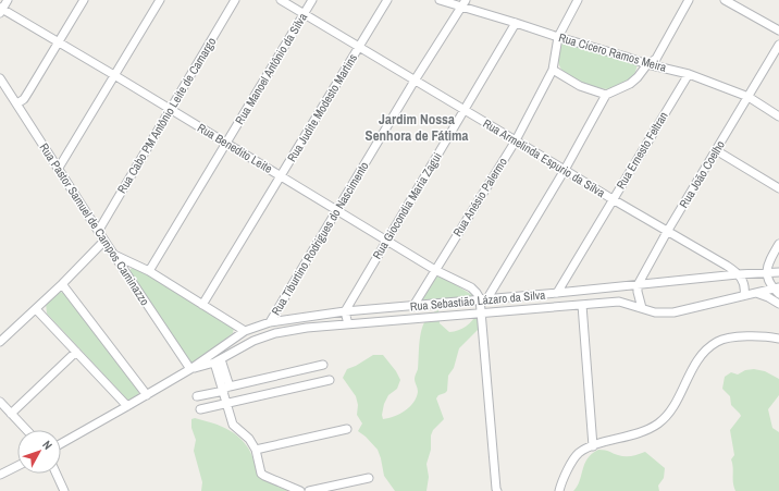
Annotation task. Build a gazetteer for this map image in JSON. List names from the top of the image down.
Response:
{
  "streets": {
    "street": [
      "Rua Cícero Ramos Meira",
      "Rua Manoel Antônio da Silva",
      "Rua Judite Modesto Martins",
      "Rua Cabo PM Antônio Leite de Camargo",
      "Rua Benedito Leite",
      "Rua Ernesto Feltran",
      "Rua Armelinda Espurio da Silva",
      "Rua João Coelho",
      "Rua Anésio Palermo",
      "Rua Giocondia Maria Zagui",
      "Rua Pastor Samuel de Campos Caminazzo",
      "Rua Tiburtino Rodrigues do Nascimento",
      "Rua Sebastião Lázaro da Silva"
    ]
  },
  "crossings": [
    ["Rua Cícero Ramos Meira", "Rua Ernesto Feltran"],
    ["Rua Cícero Ramos Meira", "Rua João Coelho"],
    ["Rua Cícero Ramos Meira", "Rua Anésio Palermo"],
    ["Rua Cícero Ramos Meira", "Rua Giocondia Maria Zagui"],
    ["Rua Cícero Ramos Meira", "Rua Tiburtino Rodrigues do Nascimento"],
    ["Rua Manoel Antônio da Silva", "Rua Benedito Leite"],
    ["Rua Manoel Antônio da Silva", "Rua Armelinda Espurio da Silva"],
    ["Rua Judite Modesto Martins", "Rua Benedito Leite"],
    ["Rua Judite Modesto Martins", "Rua Armelinda Espurio da Silva"],
    ["Rua Cabo PM Antônio Leite de Camargo", "Rua Benedito Leite"],
    ["Rua Cabo PM Antônio Leite de Camargo", "Rua Pastor Samuel de Campos Caminazzo"],
    ["Rua Benedito Leite", "Rua Anésio Palermo"],
    ["Rua Benedito Leite", "Rua Giocondia Maria Zagui"],
    ["Rua Benedito Leite", "Rua Tiburtino Rodrigues do Nascimento"],
    ["Rua Benedito Leite", "Rua Sebastião Lázaro da Silva"],
    ["Rua Ernesto Feltran", "Rua Armelinda Espurio da Silva"],
    ["Rua Ernesto Feltran", "Rua Sebastião Lázaro da Silva"],
    ["Rua Armelinda Espurio da Silva", "Rua João Coelho"],
    ["Rua Armelinda Espurio da Silva", "Rua Anésio Palermo"],
    ["Rua Armelinda Espurio da Silva", "Rua Giocondia Maria Zagui"],
    ["Rua Armelinda Espurio da Silva", "Rua Tiburtino Rodrigues do Nascimento"],
    ["Rua Armelinda Espurio da Silva", "Rua Sebastião Lázaro da Silva"],
    ["Rua João Coelho", "Rua Sebastião Lázaro da Silva"],
    ["Rua Anésio Palermo", "Rua Sebastião Lázaro da Silva"],
    ["Rua Giocondia Maria Zagui", "Rua Sebastião Lázaro da Silva"],
    ["Rua Pastor Samuel de Campos Caminazzo", "Rua Sebastião Lázaro da Silva"],
    ["Rua Tiburtino Rodrigues do Nascimento", "Rua Sebastião Lázaro da Silva"]
  ],
  "districts": ["Jardim Nossa Senhora de Fátima"],
  "north": "top right"
}
